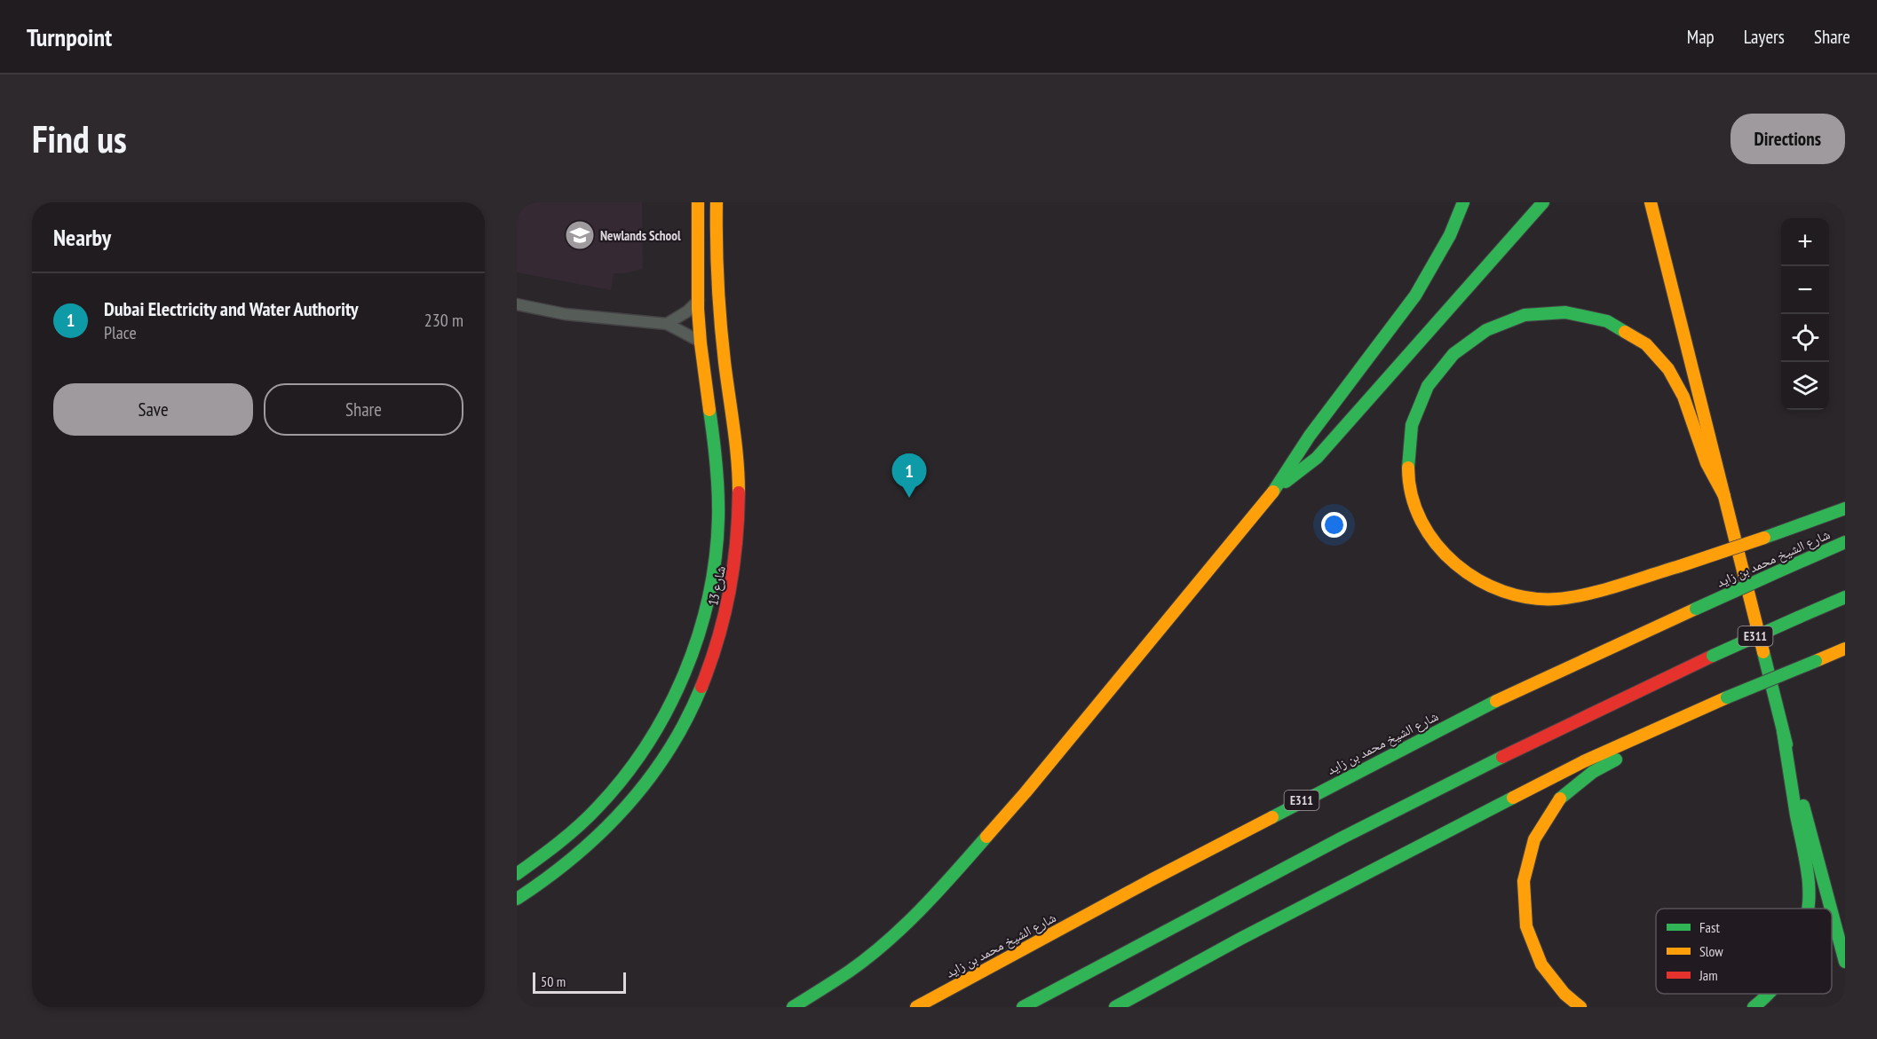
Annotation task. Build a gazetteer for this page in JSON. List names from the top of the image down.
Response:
{
  "streets": {
    "main road": ["شارع الشيخ محمد بن زايد", "شارع 13", "E311"]
  },
  "places": {
    "school or university": ["Newlands School"]
  },
  "legend": ["Fast", "Slow", "Jam"],
  "scale_bar": "50 m",
  "page": {
    "header": "Turnpoint",
    "nav": ["Map", "Layers", "Share"],
    "buttons": [
      "Directions",
      ["Save", "Share"]
    ],
    "title": "Find us",
    "heading": "Nearby",
    "map_buttons": ["+", "−"],
    "list": [
      {
        "mark": "1",
        "name": "Dubai Electricity and Water Authority",
        "note": "Place",
        "value": "230 m"
      }
    ],
    "pins": "1",
    "scale": "50 m"
  }
}
